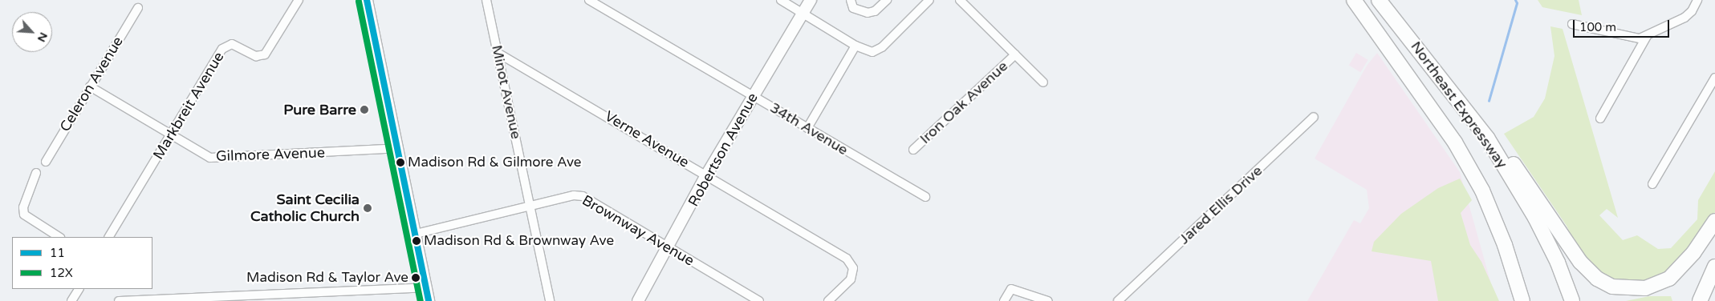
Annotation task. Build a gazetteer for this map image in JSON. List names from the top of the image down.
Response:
{
  "streets": {
    "highway": ["Northeast Expressway"],
    "street": [
      "Celeron Avenue",
      "Minot Avenue",
      "Iron Oak Avenue",
      "Markbreit Avenue",
      "34th Avenue",
      "Verne Avenue",
      "Robertson Avenue",
      "Gilmore Avenue",
      "Jared Ellis Drive",
      "Brownway Avenue"
    ]
  },
  "crossings": [
    ["Celeron Avenue", "Gilmore Avenue"],
    ["Minot Avenue", "Verne Avenue"],
    ["Minot Avenue", "Brownway Avenue"],
    ["Markbreit Avenue", "Gilmore Avenue"],
    ["34th Avenue", "Robertson Avenue"],
    ["Verne Avenue", "Robertson Avenue"],
    ["Robertson Avenue", "Brownway Avenue"]
  ],
  "places": [
    "Pure Barre",
    "Madison Rd & Gilmore Ave",
    "Saint Cecilia Catholic Church",
    "Madison Rd & Brownway Ave",
    "Madison Rd & Taylor Ave"
  ],
  "lines": ["transit line 11", "transit line 12X"],
  "legend": ["11", "12X"],
  "scale_bar": "100 m",
  "north": "bottom right"
}
